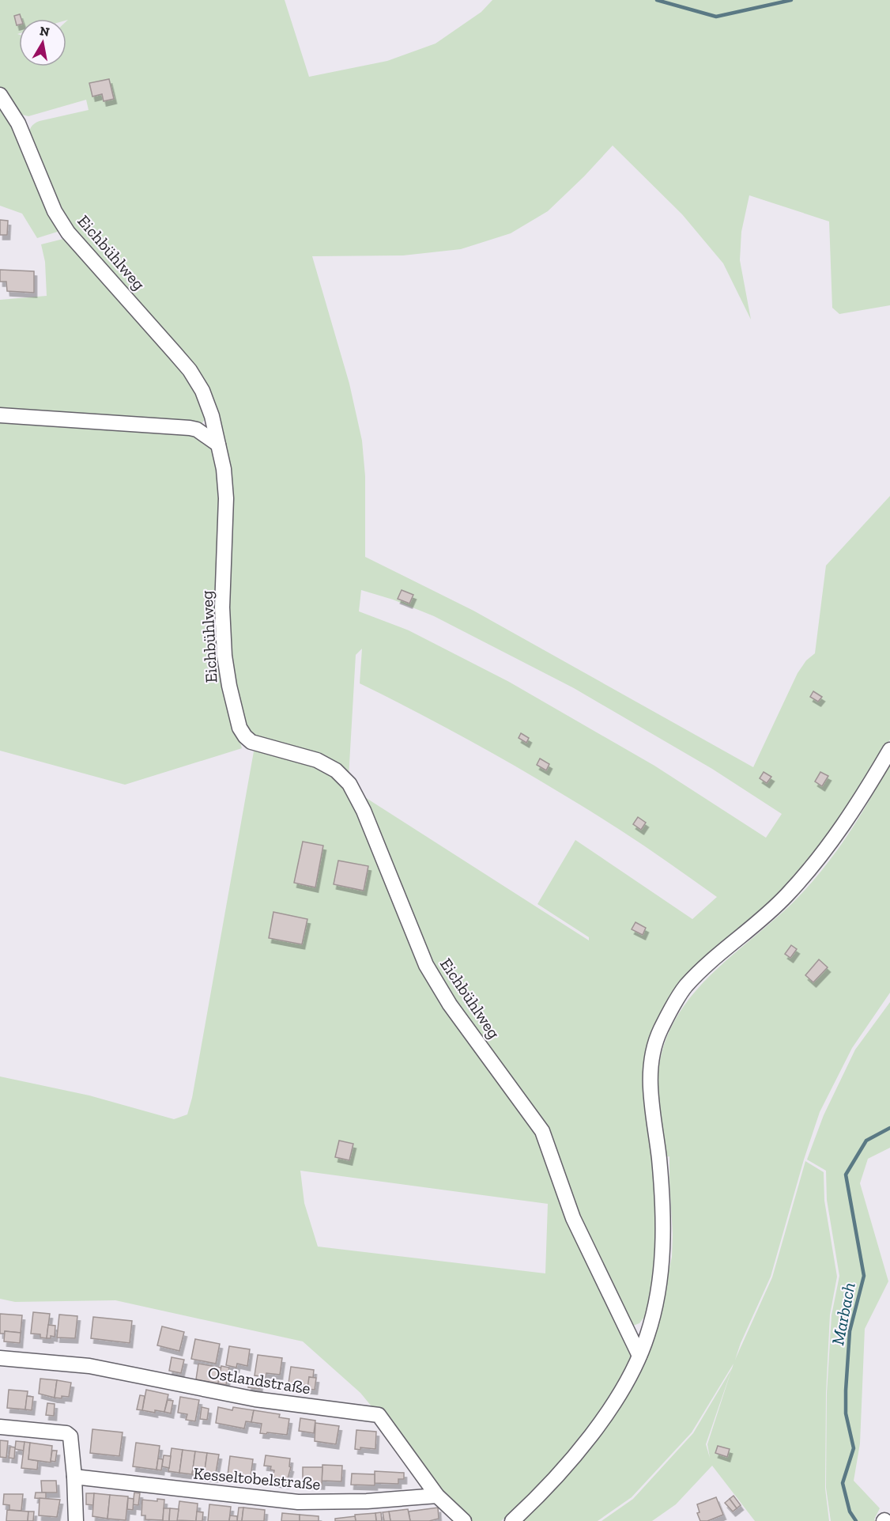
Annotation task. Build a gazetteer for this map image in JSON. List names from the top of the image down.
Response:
{
  "streets": {
    "street": ["Eichbühlweg", "Ostlandstraße", "Kesseltobelstraße"]
  },
  "crossings": [
    ["Ostlandstraße", "Kesseltobelstraße"]
  ],
  "water": ["Marbach"],
  "north": "top"
}
